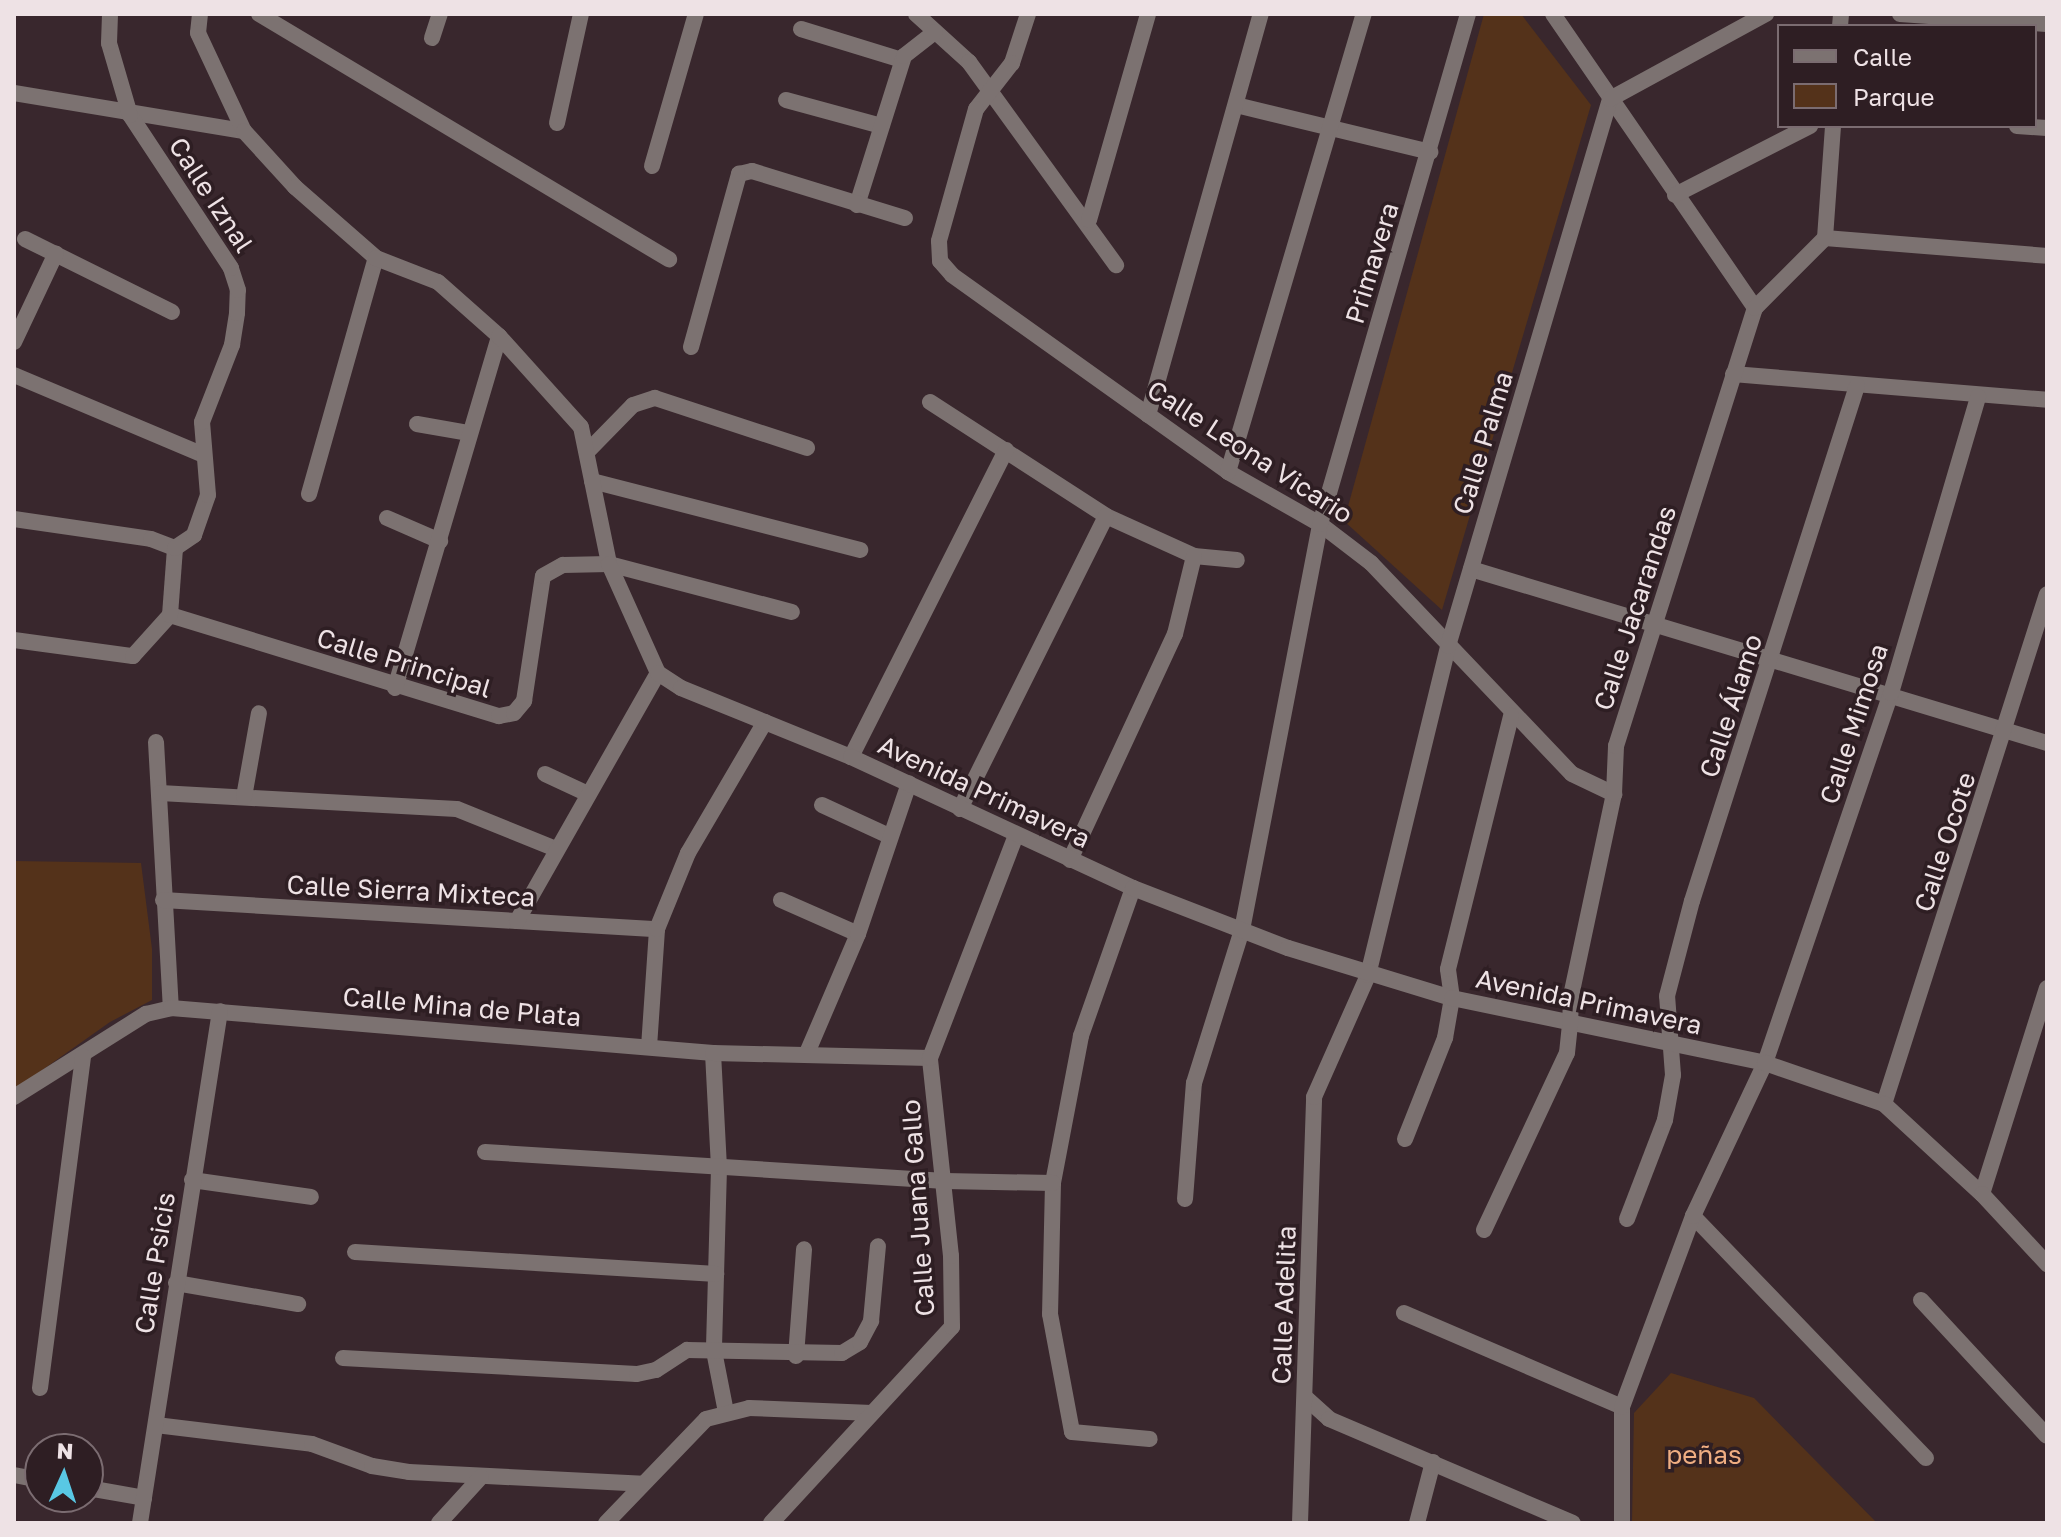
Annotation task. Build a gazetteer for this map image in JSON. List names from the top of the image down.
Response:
{
  "streets": {
    "street": [
      "Calle Iznal",
      "Primavera",
      "Calle Palma",
      "Calle Leona Vicario",
      "Calle Jacarandas",
      "Calle Principal",
      "Calle Álamo",
      "Calle Mimosa",
      "Avenida Primavera",
      "Calle Ocote",
      "Calle Sierra Mixteca",
      "Calle Mina de Plata",
      "Calle Juana Gallo",
      "Calle Psicis",
      "Calle Adelita"
    ]
  },
  "crossings": [
    ["Primavera", "Calle Leona Vicario"],
    ["Primavera", "Avenida Primavera"],
    ["Calle Palma", "Calle Leona Vicario"],
    ["Calle Palma", "Avenida Primavera"],
    ["Calle Palma", "Calle Adelita"],
    ["Calle Leona Vicario", "Calle Jacarandas"],
    ["Calle Jacarandas", "Avenida Primavera"],
    ["Calle Álamo", "Avenida Primavera"],
    ["Calle Mimosa", "Avenida Primavera"],
    ["Avenida Primavera", "Calle Ocote"],
    ["Avenida Primavera", "Calle Juana Gallo"],
    ["Avenida Primavera", "Calle Adelita"],
    ["Calle Mina de Plata", "Calle Juana Gallo"],
    ["Calle Mina de Plata", "Calle Psicis"]
  ],
  "parks": ["peñas"],
  "legend": ["Calle", "Parque"],
  "north": "top"
}
